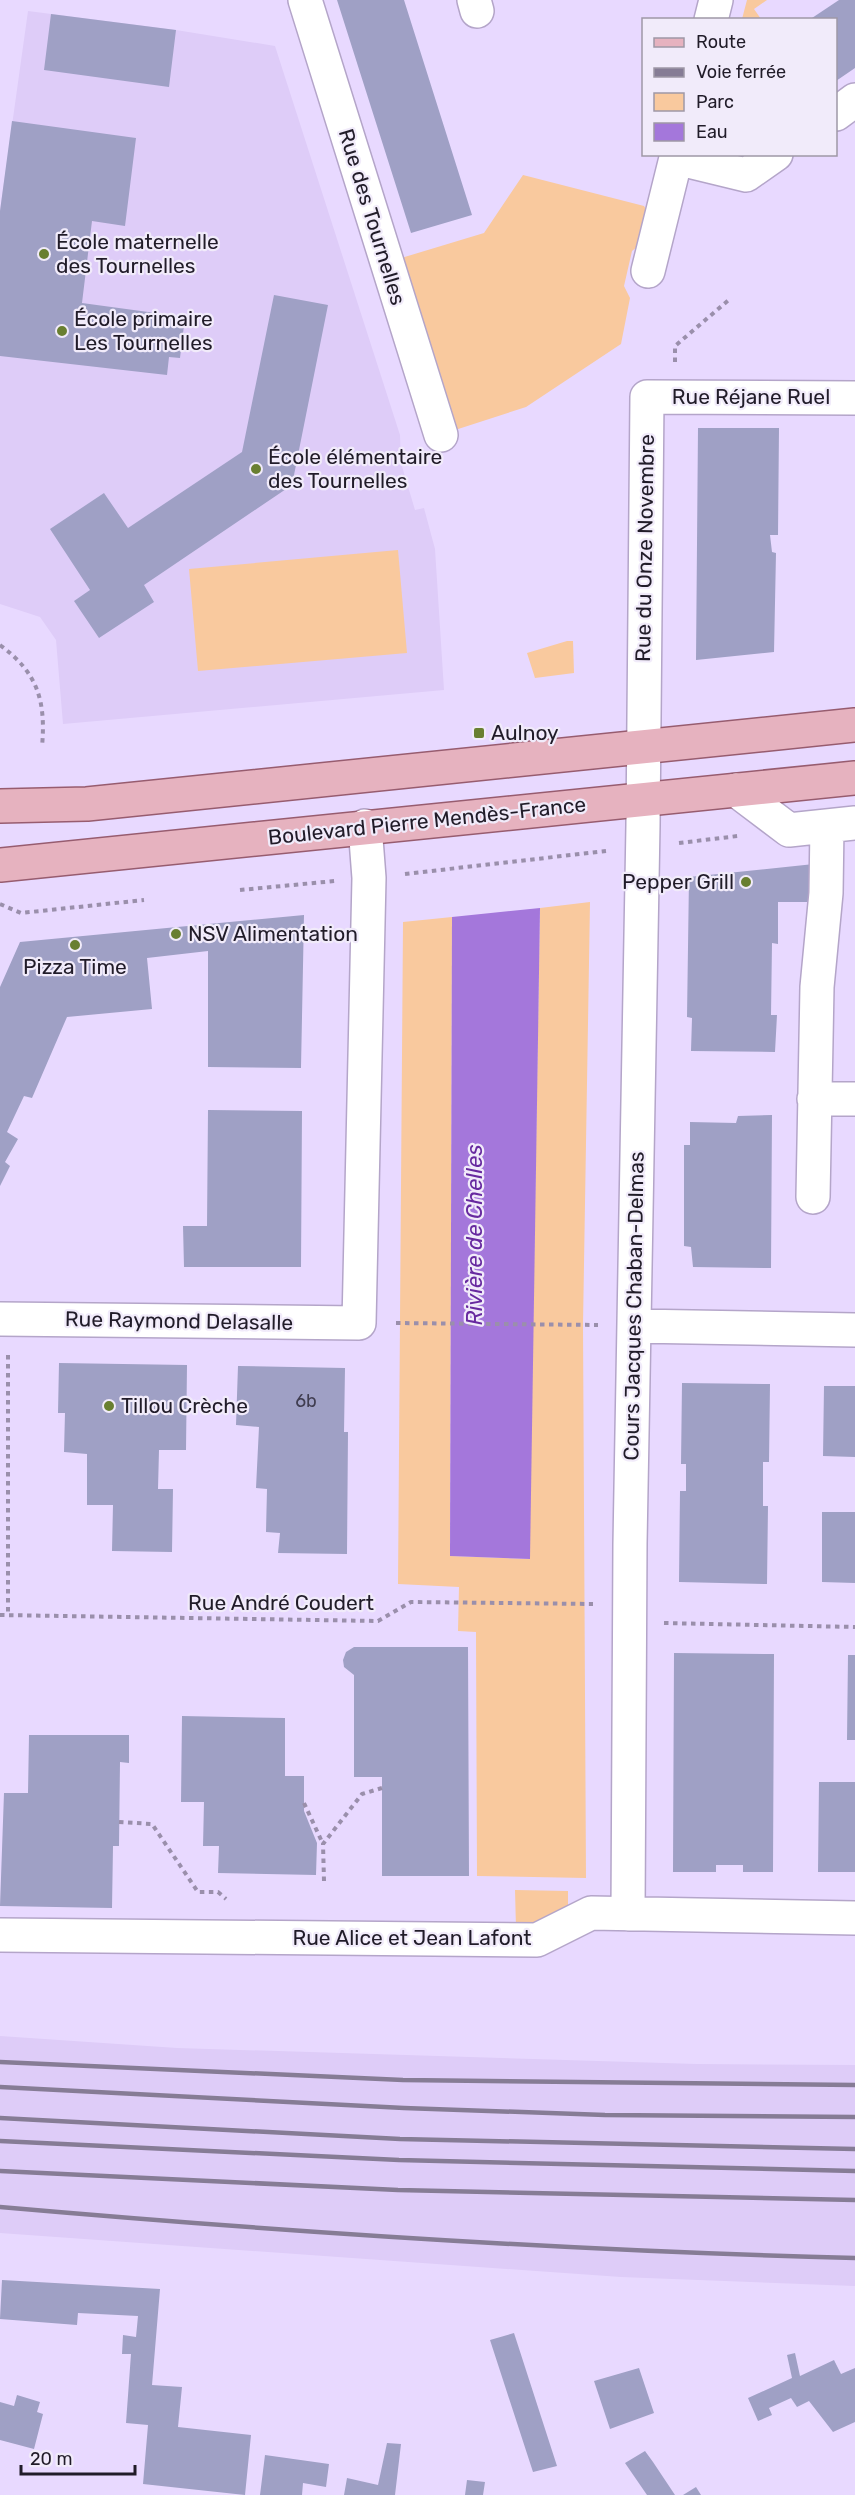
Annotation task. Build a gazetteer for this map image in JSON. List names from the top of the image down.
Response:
{
  "streets": {
    "main road": ["Boulevard Pierre Mendès-France"],
    "street": [
      "Rue des Tournelles",
      "Rue Réjane Ruel",
      "Rue du Onze Novembre",
      "Cours Jacques Chaban-Delmas",
      "Rue Raymond Delasalle",
      "Rue Alice et Jean Lafont"
    ],
    "path": ["Rue André Coudert"]
  },
  "crossings": [
    ["Rue Réjane Ruel", "Rue du Onze Novembre"],
    ["Rue du Onze Novembre", "Cours Jacques Chaban-Delmas"],
    ["Boulevard Pierre Mendès-France", "Cours Jacques Chaban-Delmas"],
    ["Cours Jacques Chaban-Delmas", "Rue André Coudert"],
    ["Cours Jacques Chaban-Delmas", "Rue Alice et Jean Lafont"]
  ],
  "water": ["Rivière de Chelles"],
  "places": {
    "other": [
      "École maternelle des Tournelles",
      "École primaire Les Tournelles",
      "École élémentaire des Tournelles",
      "Pepper Grill",
      "NSV Alimentation",
      "Pizza Time",
      "Tillou Crèche"
    ],
    "transit": ["Aulnoy"]
  },
  "house_numbers": ["6b"],
  "legend": [
    "Route",
    "Voie ferrée",
    "Parc",
    "Eau"
  ],
  "scale_bar": "20 m"
}
